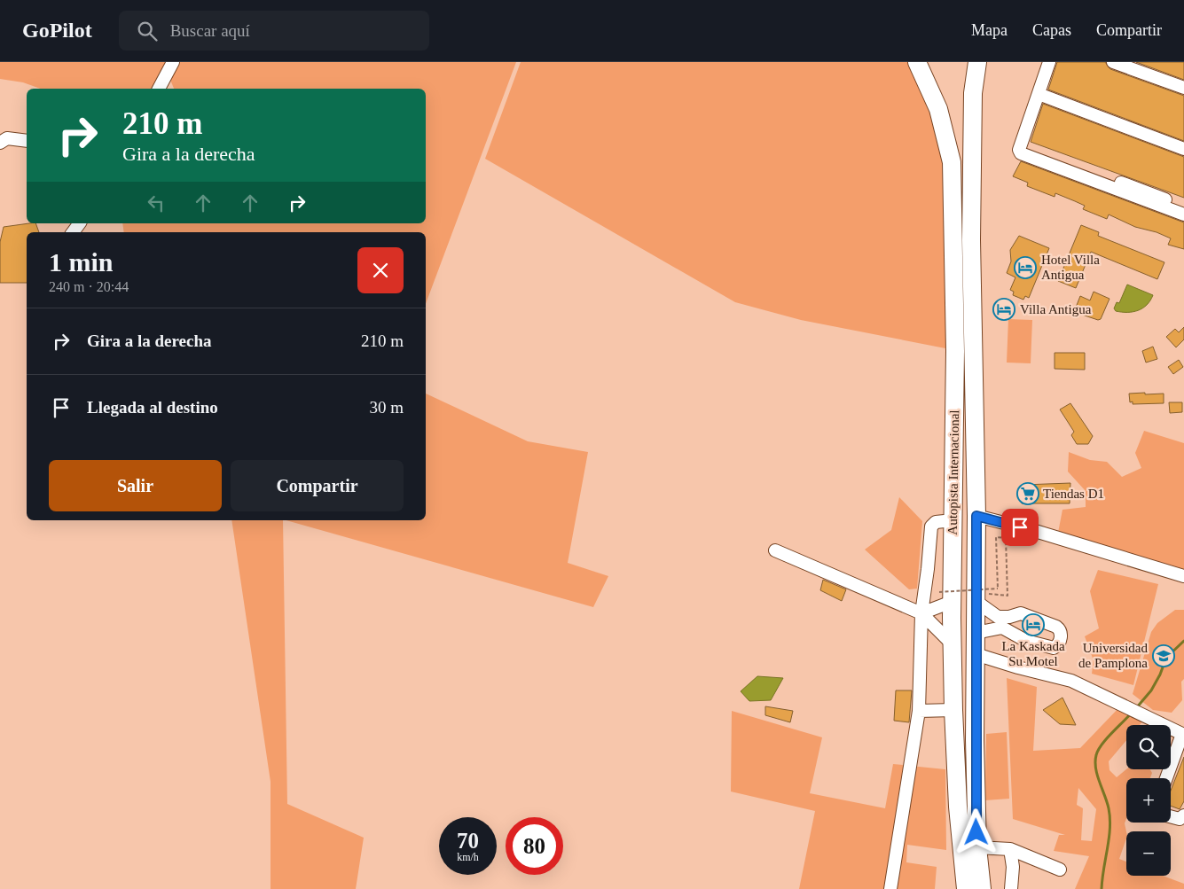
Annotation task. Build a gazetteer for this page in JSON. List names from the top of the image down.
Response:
{
  "streets": {
    "highway": ["Autopista Internacional"]
  },
  "places": {
    "hotel": ["Hotel Villa Antigua", "Villa Antigua", "La Kaskada Su Motel"],
    "supermarket": ["Tiendas D1"],
    "school or university": ["Universidad de Pamplona"]
  },
  "page": {
    "header": "GoPilot",
    "search": "Buscar aquí",
    "nav": ["Mapa", "Capas", "Compartir"],
    "turn": ["210 m", "Gira a la derecha"],
    "heading": ["1 min", "240 m · 20:44"],
    "list": [
      {
        "name": "Gira a la derecha",
        "value": "210 m"
      },
      {
        "name": "Llegada al destino",
        "value": "30 m"
      }
    ],
    "buttons": ["Salir", "Compartir"],
    "map_buttons": ["+", "−"],
    "speed": "70 km/h",
    "limit": "80"
  }
}
